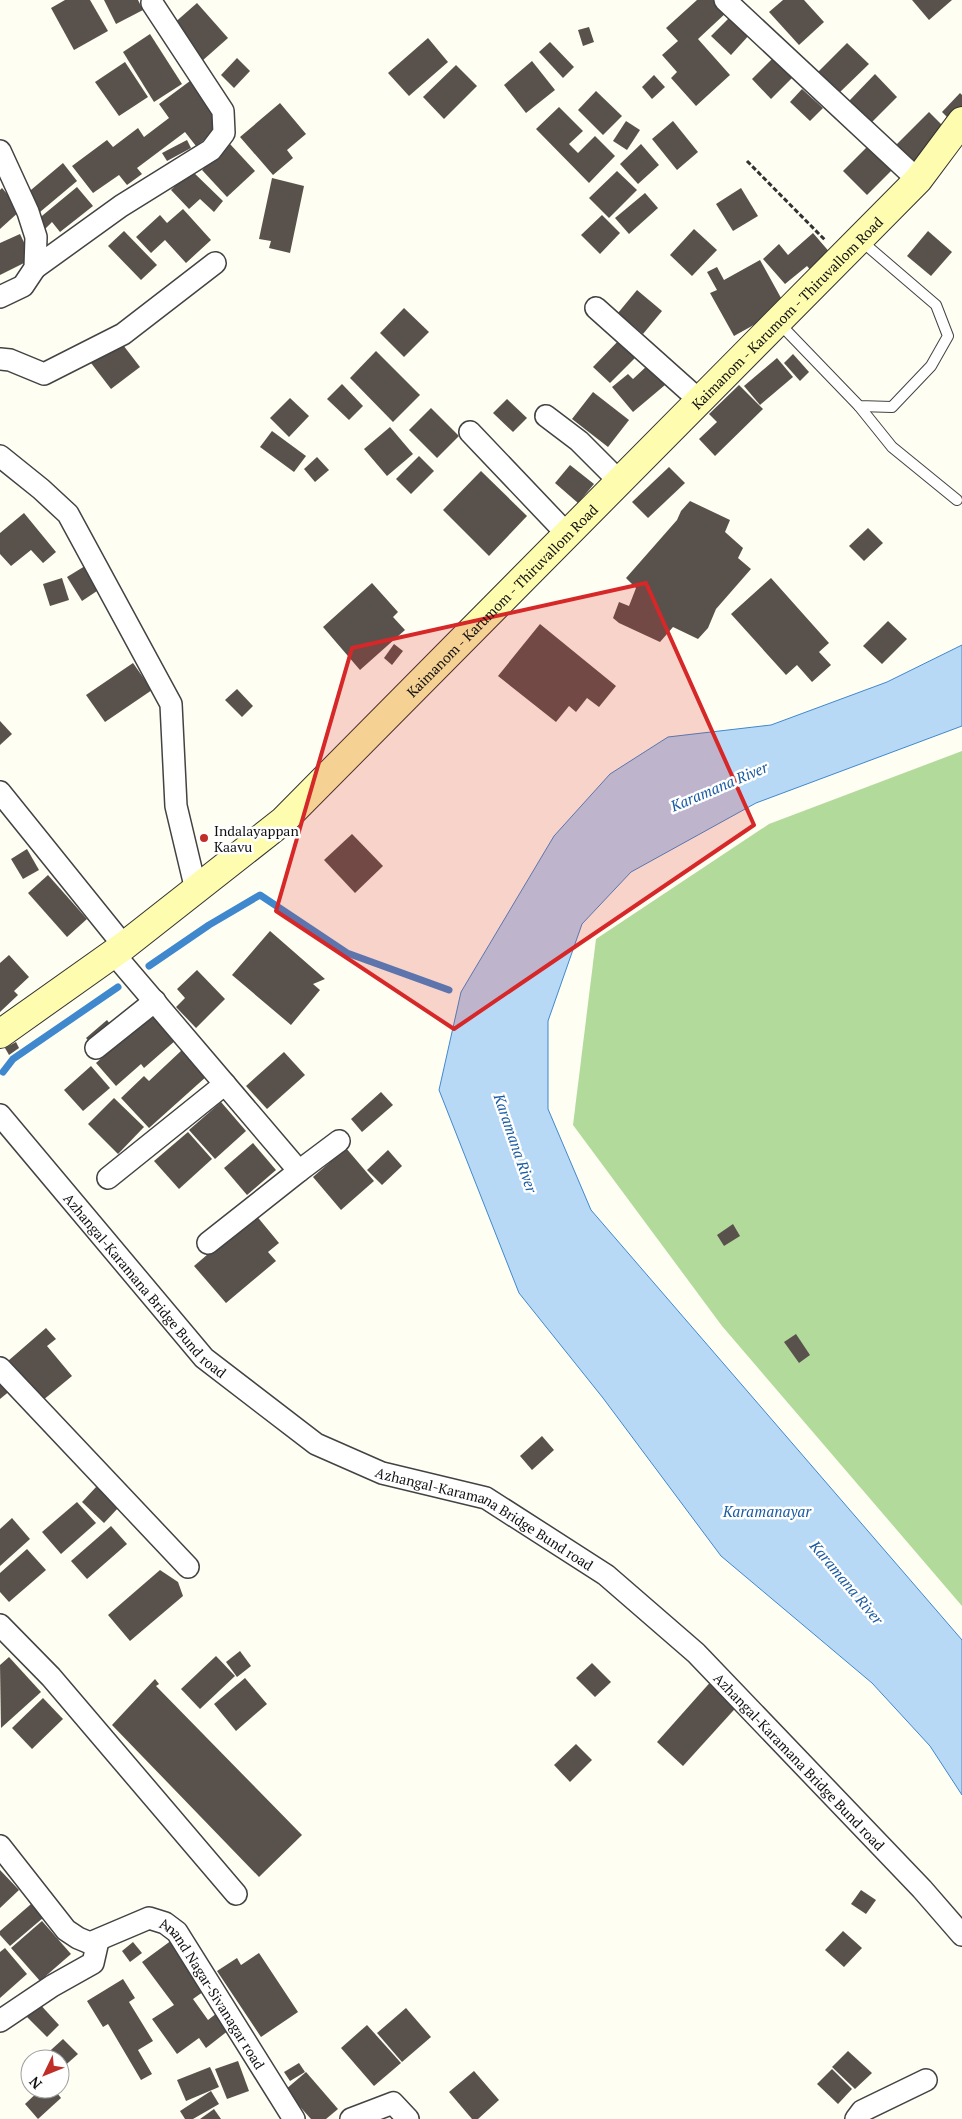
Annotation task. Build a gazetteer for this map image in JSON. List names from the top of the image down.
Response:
{
  "streets": {
    "main road": ["Kaimanom - Karumom - Thiruvallom Road"],
    "street": ["Azhangal-Karamana Bridge Bund road", "Anand Nagar-Sivanagar road"]
  },
  "water": ["Karamana River", "Karamanayar"],
  "places": ["Indalayappan Kaavu"],
  "north": "bottom left"
}
